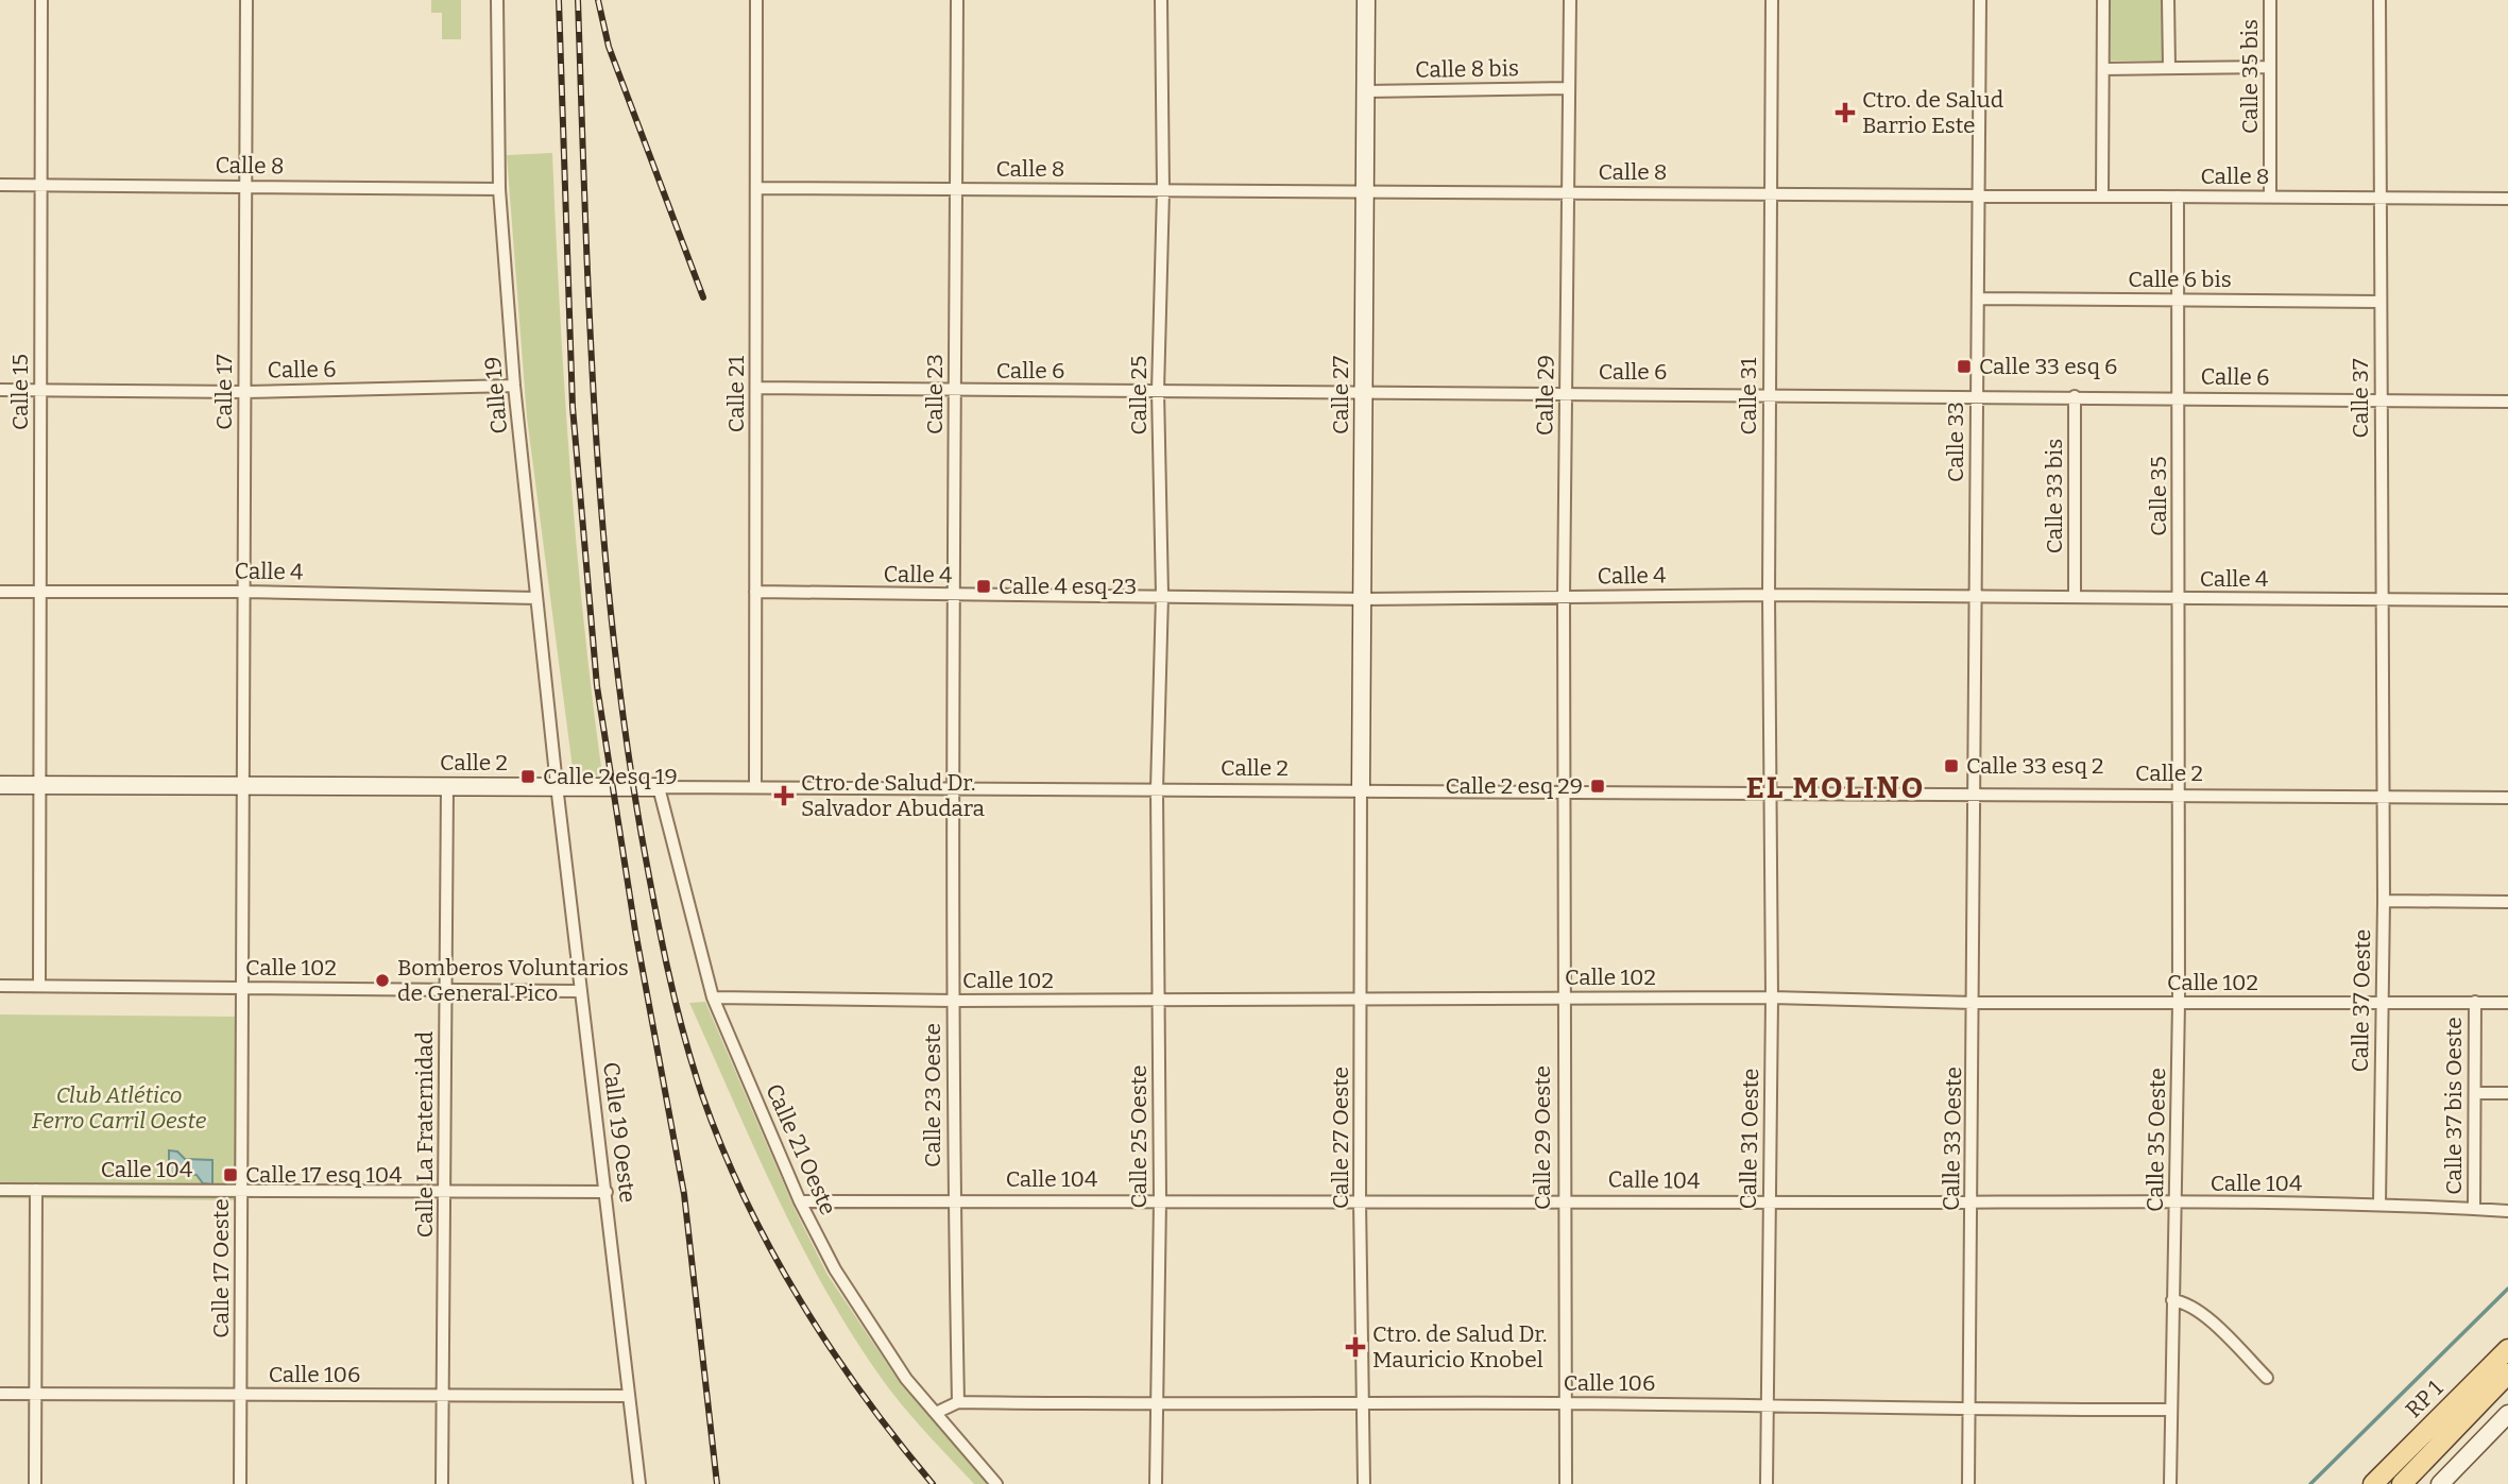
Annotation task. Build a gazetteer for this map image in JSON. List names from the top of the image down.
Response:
{
  "streets": {
    "main road": ["RP 1"],
    "street": [
      "Calle 8 bis",
      "Calle 35 bis",
      "Calle 8",
      "Calle 6 bis",
      "Calle 6",
      "Calle 15",
      "Calle 17",
      "Calle 21",
      "Calle 23",
      "Calle 19",
      "Calle 25",
      "Calle 27",
      "Calle 29",
      "Calle 31",
      "Calle 37",
      "Calle 33",
      "Calle 33 bis",
      "Calle 35",
      "Calle 4",
      "Calle 2",
      "Calle 102",
      "Calle 37 Oeste",
      "Calle 23 Oeste",
      "Calle 37 bis Oeste",
      "Calle 19 Oeste",
      "Calle La Fraternidad",
      "Calle 25 Oeste",
      "Calle 27 Oeste",
      "Calle 29 Oeste",
      "Calle 31 Oeste",
      "Calle 33 Oeste",
      "Calle 35 Oeste",
      "Calle 21 Oeste",
      "Calle 104",
      "Calle 17 Oeste",
      "Calle 106"
    ]
  },
  "crossings": [
    ["Calle 8 bis", "Calle 27"],
    ["Calle 8 bis", "Calle 29"],
    ["Calle 35 bis", "Calle 8"],
    ["Calle 8", "Calle 15"],
    ["Calle 8", "Calle 17"],
    ["Calle 8", "Calle 21"],
    ["Calle 8", "Calle 23"],
    ["Calle 8", "Calle 19"],
    ["Calle 8", "Calle 25"],
    ["Calle 8", "Calle 27"],
    ["Calle 8", "Calle 29"],
    ["Calle 8", "Calle 31"],
    ["Calle 8", "Calle 37"],
    ["Calle 8", "Calle 33"],
    ["Calle 8", "Calle 35"],
    ["Calle 6 bis", "Calle 37"],
    ["Calle 6 bis", "Calle 33"],
    ["Calle 6 bis", "Calle 35"],
    ["Calle 6", "Calle 15"],
    ["Calle 6", "Calle 17"],
    ["Calle 6", "Calle 21"],
    ["Calle 6", "Calle 23"],
    ["Calle 6", "Calle 19"],
    ["Calle 6", "Calle 25"],
    ["Calle 6", "Calle 27"],
    ["Calle 6", "Calle 29"],
    ["Calle 6", "Calle 31"],
    ["Calle 6", "Calle 37"],
    ["Calle 6", "Calle 33"],
    ["Calle 6", "Calle 33 bis"],
    ["Calle 6", "Calle 35"],
    ["Calle 15", "Calle 4"],
    ["Calle 15", "Calle 2"],
    ["Calle 15", "Calle 102"],
    ["Calle 17", "Calle 4"],
    ["Calle 17", "Calle 2"],
    ["Calle 17", "Calle 17 Oeste"],
    ["Calle 21", "Calle 4"],
    ["Calle 21", "Calle 2"],
    ["Calle 23", "Calle 4"],
    ["Calle 23", "Calle 2"],
    ["Calle 23", "Calle 23 Oeste"],
    ["Calle 19", "Calle 4"],
    ["Calle 19", "Calle 2"],
    ["Calle 19", "Calle 19 Oeste"],
    ["Calle 25", "Calle 4"],
    ["Calle 25", "Calle 2"],
    ["Calle 25", "Calle 25 Oeste"],
    ["Calle 27", "Calle 4"],
    ["Calle 27", "Calle 2"],
    ["Calle 27", "Calle 27 Oeste"],
    ["Calle 29", "Calle 4"],
    ["Calle 29", "Calle 2"],
    ["Calle 29", "Calle 29 Oeste"],
    ["Calle 31", "Calle 4"],
    ["Calle 31", "Calle 2"],
    ["Calle 31", "Calle 31 Oeste"],
    ["Calle 37", "Calle 4"],
    ["Calle 37", "Calle 2"],
    ["Calle 37", "Calle 37 Oeste"],
    ["Calle 33", "Calle 4"],
    ["Calle 33", "Calle 2"],
    ["Calle 33", "Calle 33 Oeste"],
    ["Calle 33 bis", "Calle 4"],
    ["Calle 35", "Calle 4"],
    ["Calle 35", "Calle 2"],
    ["Calle 35", "Calle 35 Oeste"],
    ["Calle 2", "Calle 37 Oeste"],
    ["Calle 2", "Calle 23 Oeste"],
    ["Calle 2", "Calle 19 Oeste"],
    ["Calle 2", "Calle La Fraternidad"],
    ["Calle 2", "Calle 25 Oeste"],
    ["Calle 2", "Calle 27 Oeste"],
    ["Calle 2", "Calle 29 Oeste"],
    ["Calle 2", "Calle 31 Oeste"],
    ["Calle 2", "Calle 33 Oeste"],
    ["Calle 2", "Calle 35 Oeste"],
    ["Calle 2", "Calle 21 Oeste"],
    ["Calle 2", "Calle 17 Oeste"],
    ["Calle 102", "Calle 37 Oeste"],
    ["Calle 102", "Calle 23 Oeste"],
    ["Calle 102", "Calle 37 bis Oeste"],
    ["Calle 102", "Calle 19 Oeste"],
    ["Calle 102", "Calle La Fraternidad"],
    ["Calle 102", "Calle 25 Oeste"],
    ["Calle 102", "Calle 27 Oeste"],
    ["Calle 102", "Calle 29 Oeste"],
    ["Calle 102", "Calle 31 Oeste"],
    ["Calle 102", "Calle 33 Oeste"],
    ["Calle 102", "Calle 35 Oeste"],
    ["Calle 102", "Calle 21 Oeste"],
    ["Calle 102", "Calle 17 Oeste"],
    ["Calle 37 Oeste", "Calle 104"],
    ["Calle 23 Oeste", "Calle 104"],
    ["Calle 23 Oeste", "Calle 106"],
    ["Calle 37 bis Oeste", "Calle 104"],
    ["Calle 19 Oeste", "Calle 104"],
    ["Calle 19 Oeste", "Calle 106"],
    ["Calle La Fraternidad", "Calle 104"],
    ["Calle La Fraternidad", "Calle 106"],
    ["Calle 25 Oeste", "Calle 104"],
    ["Calle 25 Oeste", "Calle 106"],
    ["Calle 27 Oeste", "Calle 104"],
    ["Calle 27 Oeste", "Calle 106"],
    ["Calle 29 Oeste", "Calle 104"],
    ["Calle 29 Oeste", "Calle 106"],
    ["Calle 31 Oeste", "Calle 104"],
    ["Calle 31 Oeste", "Calle 106"],
    ["Calle 33 Oeste", "Calle 104"],
    ["Calle 33 Oeste", "Calle 106"],
    ["Calle 35 Oeste", "Calle 104"],
    ["Calle 35 Oeste", "Calle 106"],
    ["Calle 21 Oeste", "Calle 104"],
    ["Calle 104", "Calle 17 Oeste"],
    ["Calle 17 Oeste", "Calle 106"]
  ],
  "districts": ["EL MOLINO"],
  "parks": ["Club Atlético Ferro Carril Oeste"],
  "places": {
    "health": ["Ctro. de Salud Barrio Este", "Ctro. de Salud Dr. Salvador Abudara", "Ctro. de Salud Dr. Mauricio Knobel"],
    "transit": [
      "Calle 33 esq 6",
      "Calle 4 esq 23",
      "Calle 33 esq 2",
      "Calle 2 esq 19",
      "Calle 2 esq 29",
      "Calle 17 esq 104"
    ],
    "other": ["Bomberos Voluntarios de General Pico"]
  }
}
